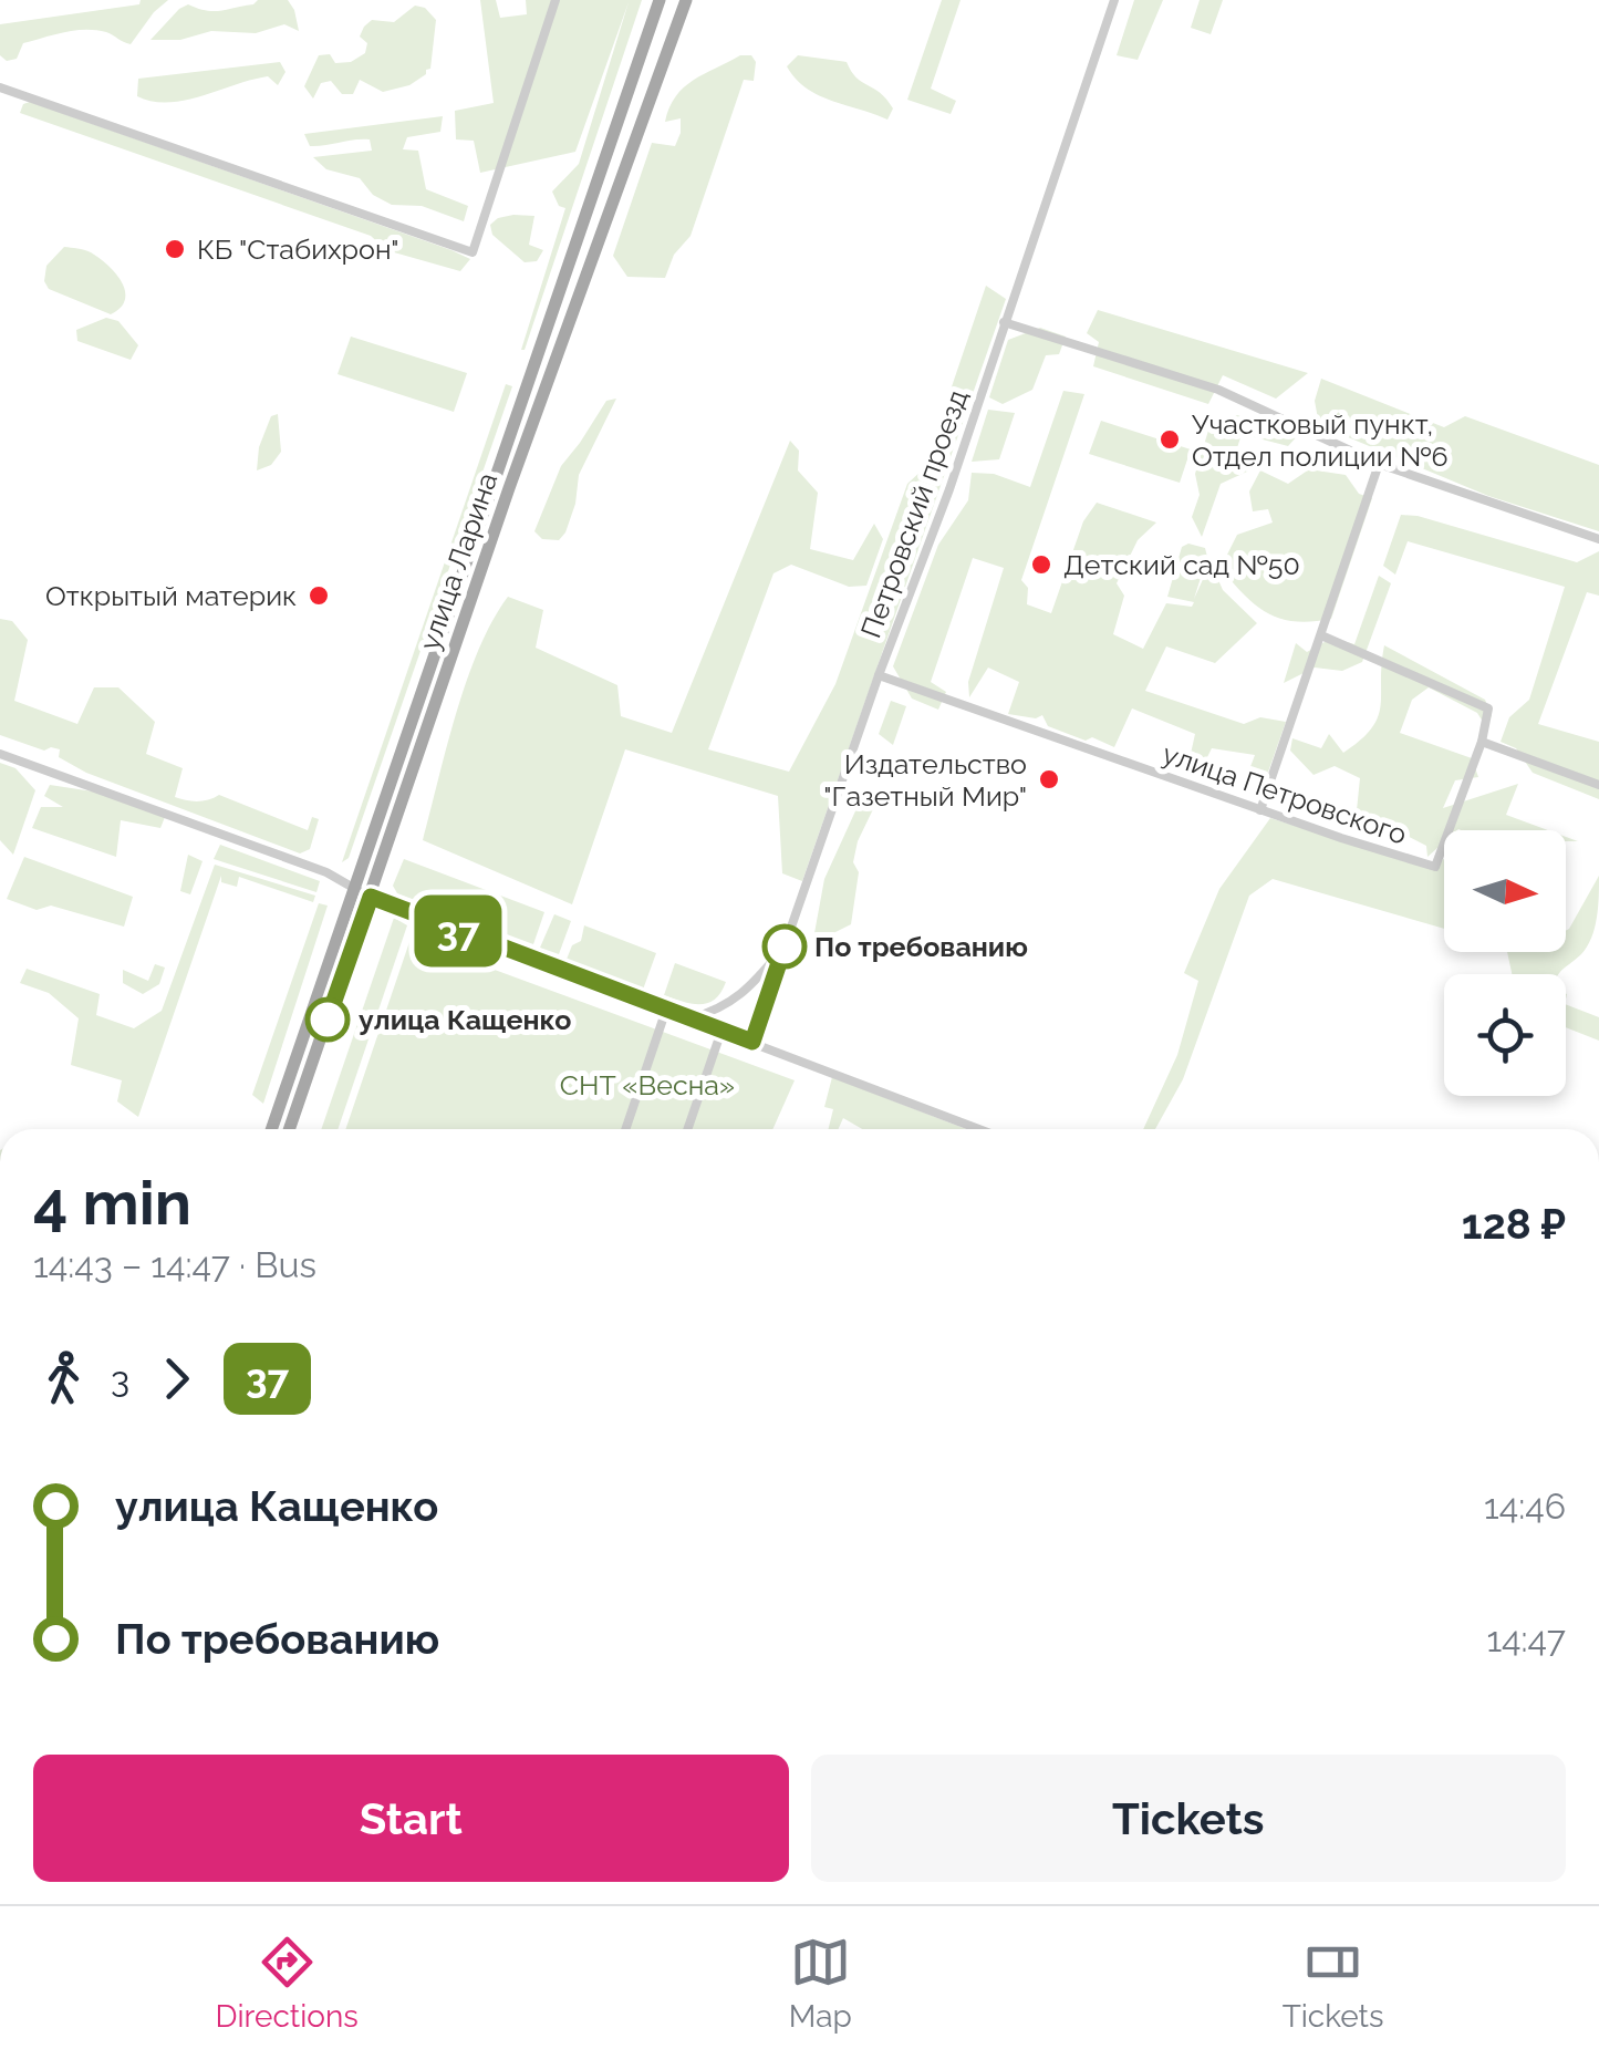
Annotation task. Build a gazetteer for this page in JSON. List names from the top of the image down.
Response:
{
  "streets": {
    "main road": ["улица Ларина"],
    "street": ["Петровский проезд", "улица Петровского"]
  },
  "crossings": [
    ["Петровский проезд", "улица Петровского"]
  ],
  "parks": ["СНТ «Весна»"],
  "places": [
    "КБ \"Стабихрон\"",
    "Участковый пункт, Отдел полиции №6",
    "Детский сад №50",
    "Открытый материк",
    "Издательство \"Газетный Мир\"",
    "По требованию",
    "улица Кащенко"
  ],
  "lines": ["bus line 37"],
  "north": "right",
  "page": {
    "on_map": "37",
    "heading": ["4 min", "14:43 – 14:47 · Bus", "128 ₽"],
    "legs": ["3", "37"],
    "list": [
      {
        "name": "улица Кащенко",
        "value": "14:46"
      },
      {
        "name": "По требованию",
        "value": "14:47"
      }
    ],
    "buttons": ["Start", "Tickets"],
    "tabs": ["Directions", "Map", "Tickets"]
  }
}
